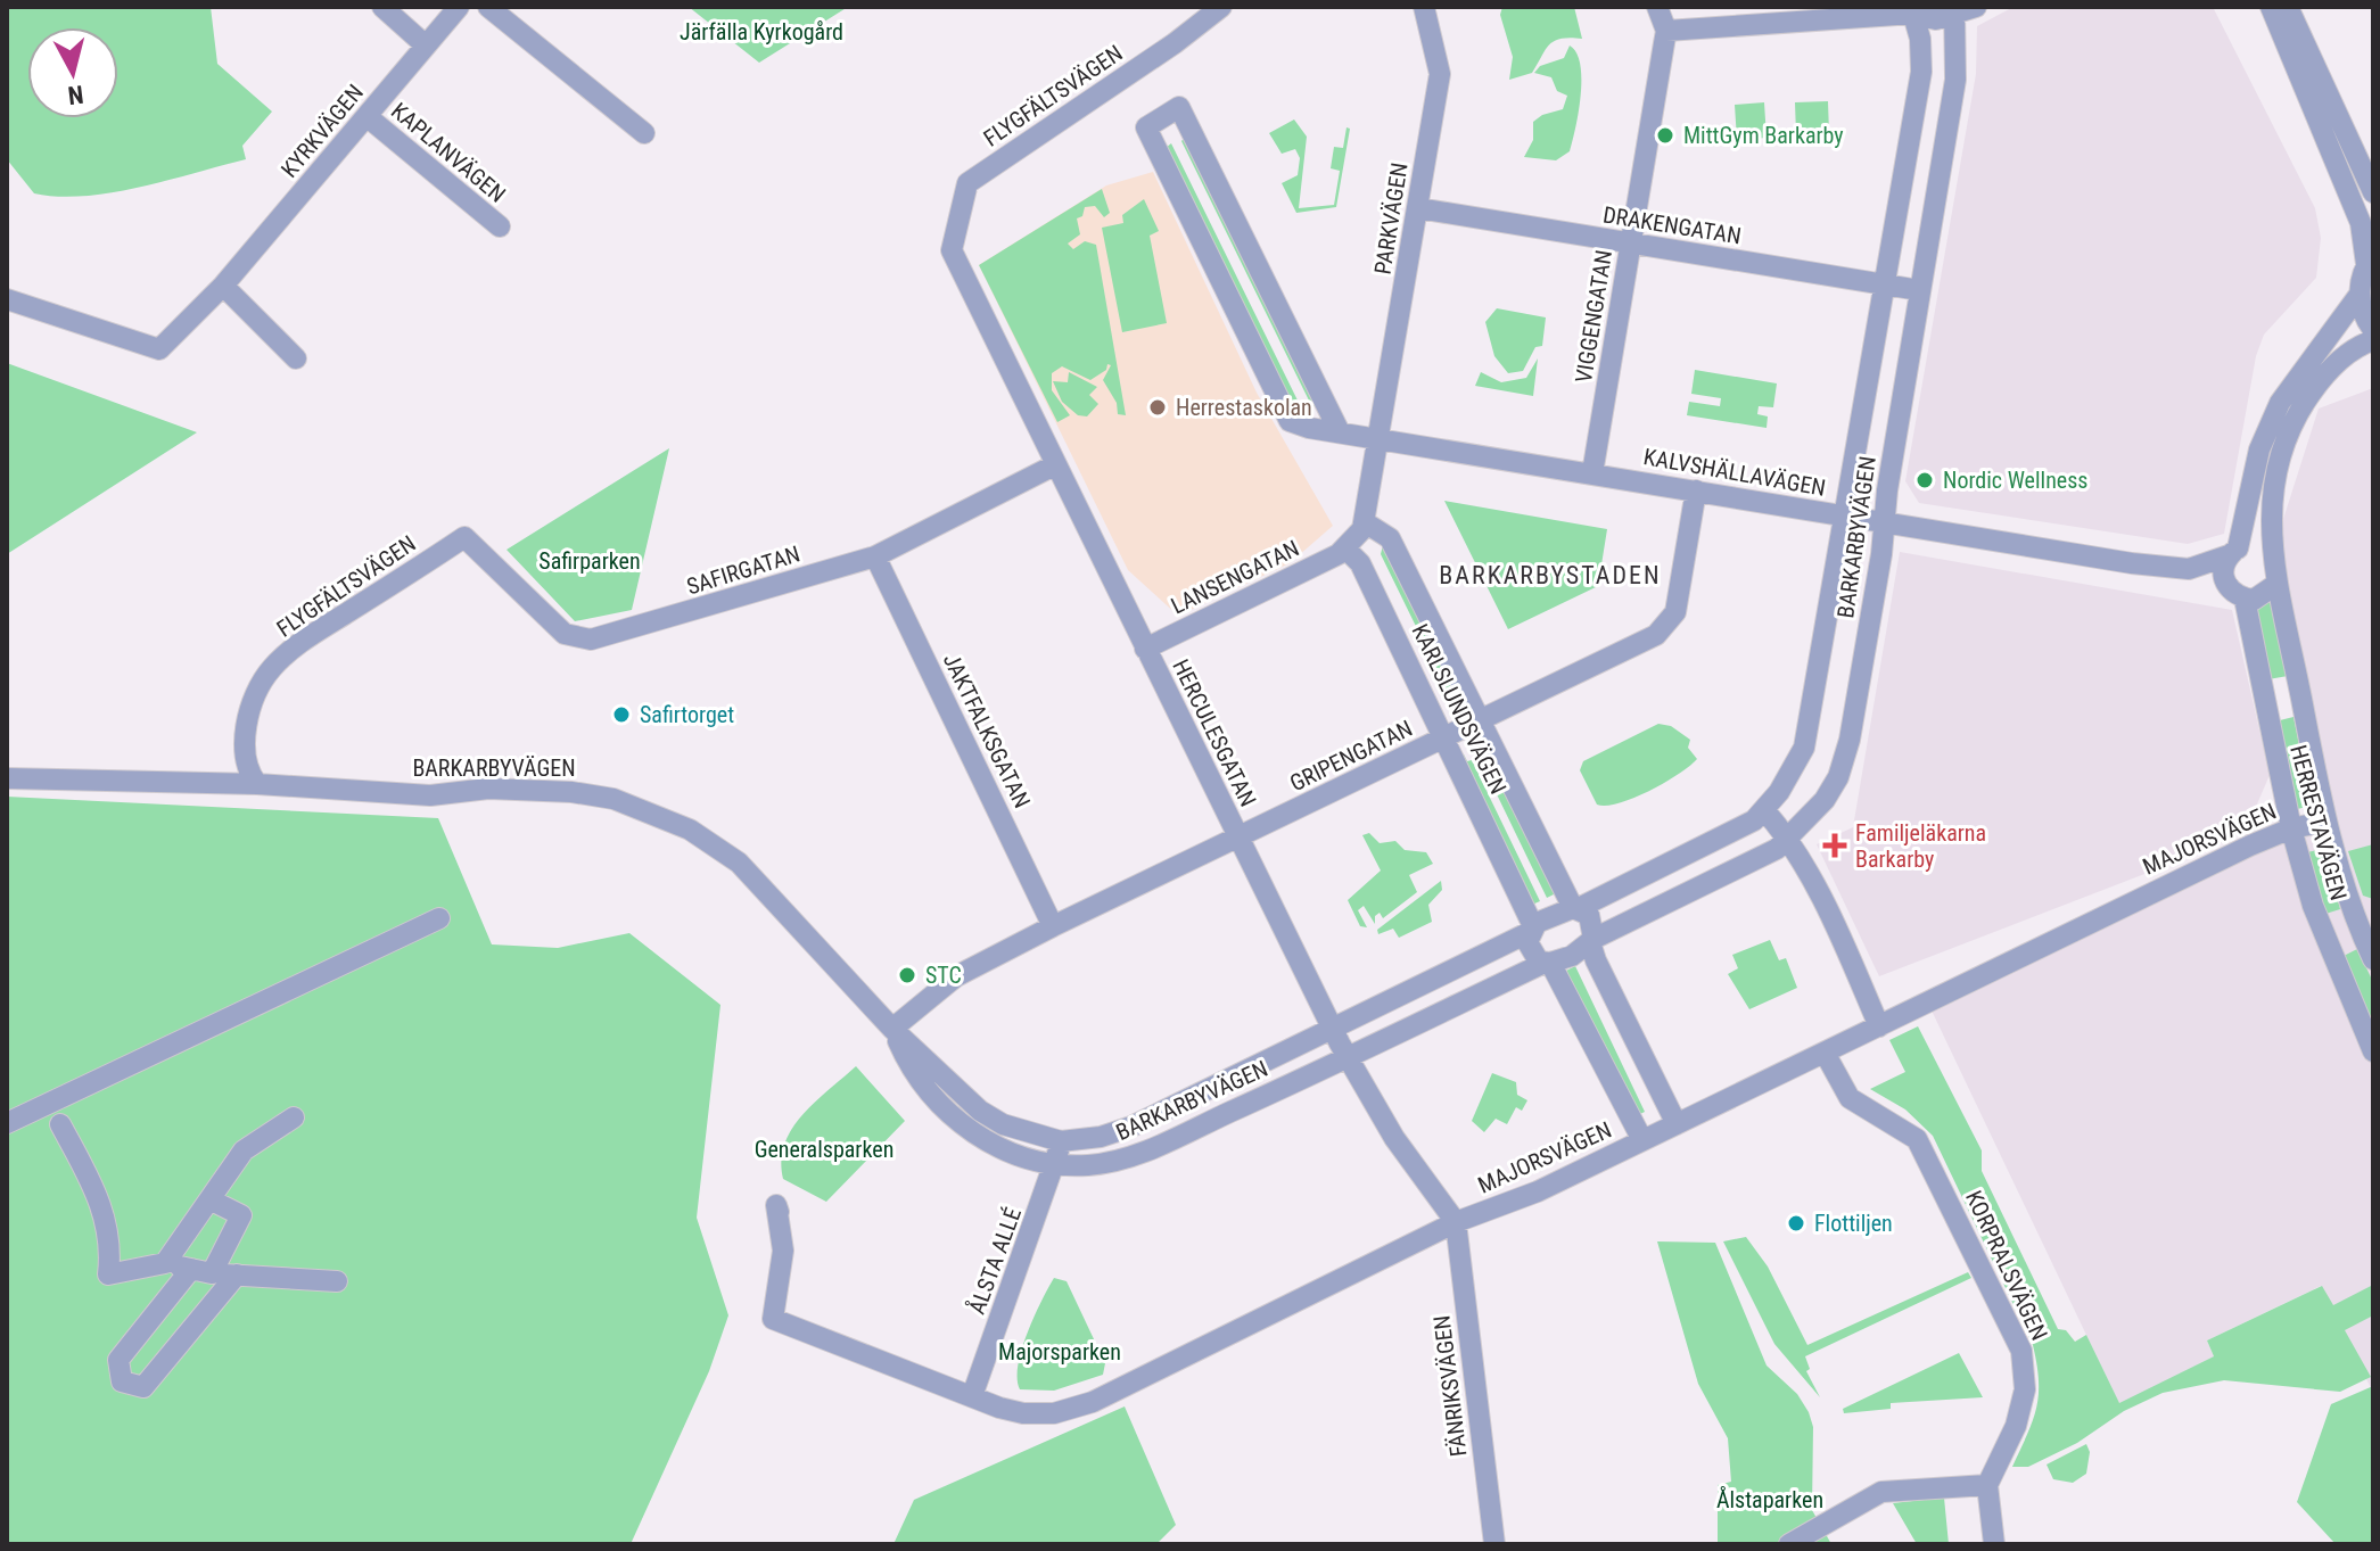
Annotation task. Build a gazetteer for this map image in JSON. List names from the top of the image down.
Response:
{
  "streets": {
    "street": [
      "FLYGFÄLTSVÄGEN",
      "KYRKVÄGEN",
      "KAPLANVÄGEN",
      "PARKVÄGEN",
      "DRAKENGATAN",
      "VIGGENGATAN",
      "KALVSHÄLLAVÄGEN",
      "BARKARBYVÄGEN",
      "SAFIRGATAN",
      "LANSENGATAN",
      "KARLSLUNDSVÄGEN",
      "JAKTFALKSGATAN",
      "HERCULESGATAN",
      "GRIPENGATAN",
      "HERRESTAVÄGEN",
      "MAJORSVÄGEN",
      "ÅLSTA ALLÉ",
      "KORPRALSVÄGEN",
      "FÄNRIKSVÄGEN"
    ]
  },
  "crossings": [
    ["FLYGFÄLTSVÄGEN", "BARKARBYVÄGEN"],
    ["FLYGFÄLTSVÄGEN", "SAFIRGATAN"],
    ["FLYGFÄLTSVÄGEN", "HERCULESGATAN"],
    ["KYRKVÄGEN", "KAPLANVÄGEN"],
    ["PARKVÄGEN", "DRAKENGATAN"],
    ["PARKVÄGEN", "KALVSHÄLLAVÄGEN"],
    ["DRAKENGATAN", "VIGGENGATAN"],
    ["DRAKENGATAN", "BARKARBYVÄGEN"],
    ["VIGGENGATAN", "KALVSHÄLLAVÄGEN"],
    ["KALVSHÄLLAVÄGEN", "BARKARBYVÄGEN"],
    ["KALVSHÄLLAVÄGEN", "GRIPENGATAN"],
    ["KALVSHÄLLAVÄGEN", "HERRESTAVÄGEN"],
    ["BARKARBYVÄGEN", "KARLSLUNDSVÄGEN"],
    ["BARKARBYVÄGEN", "HERCULESGATAN"],
    ["BARKARBYVÄGEN", "GRIPENGATAN"],
    ["BARKARBYVÄGEN", "ÅLSTA ALLÉ"],
    ["SAFIRGATAN", "JAKTFALKSGATAN"],
    ["SAFIRGATAN", "HERCULESGATAN"],
    ["LANSENGATAN", "KARLSLUNDSVÄGEN"],
    ["LANSENGATAN", "HERCULESGATAN"],
    ["KARLSLUNDSVÄGEN", "GRIPENGATAN"],
    ["JAKTFALKSGATAN", "GRIPENGATAN"],
    ["HERCULESGATAN", "GRIPENGATAN"],
    ["HERCULESGATAN", "MAJORSVÄGEN"],
    ["HERCULESGATAN", "FÄNRIKSVÄGEN"],
    ["HERRESTAVÄGEN", "MAJORSVÄGEN"],
    ["MAJORSVÄGEN", "ÅLSTA ALLÉ"],
    ["MAJORSVÄGEN", "KORPRALSVÄGEN"],
    ["MAJORSVÄGEN", "FÄNRIKSVÄGEN"]
  ],
  "districts": ["BARKARBYSTADEN"],
  "parks": [
    "Järfälla Kyrkogård",
    "Safirparken",
    "Generalsparken",
    "Majorsparken",
    "Ålstaparken"
  ],
  "places": {
    "other": [
      "MittGym Barkarby",
      "Herrestaskolan",
      "Nordic Wellness",
      "Safirtorget",
      "STC",
      "Flottiljen"
    ],
    "health": ["Familjeläkarna Barkarby"]
  },
  "north": "bottom"
}
